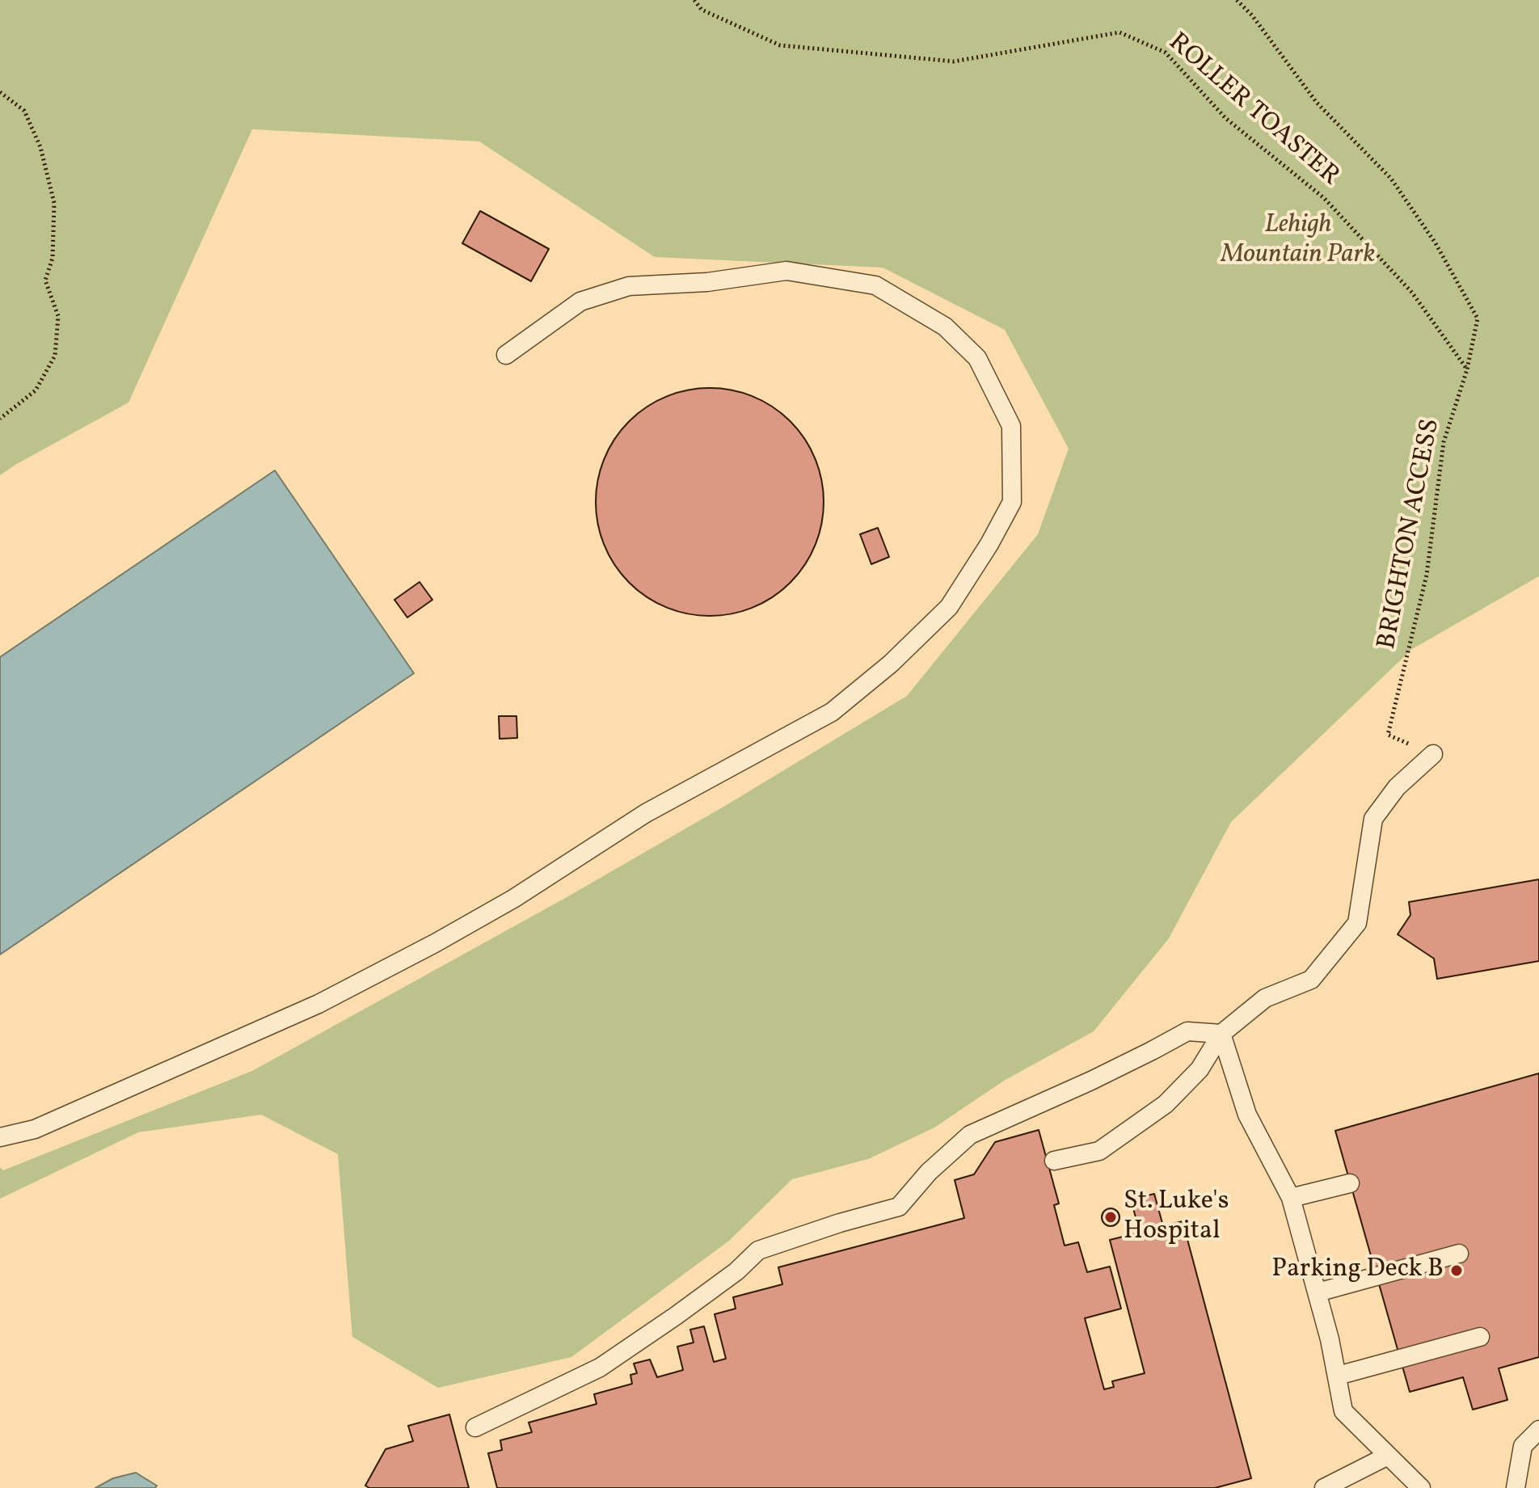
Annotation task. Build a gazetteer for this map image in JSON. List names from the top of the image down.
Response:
{
  "streets": {
    "path": ["ROLLER TOASTER", "BRIGHTON ACCESS"]
  },
  "crossings": [
    ["ROLLER TOASTER", "BRIGHTON ACCESS"]
  ],
  "parks": ["Lehigh Mountain Park"],
  "places": ["St. Luke's Hospital", "Parking Deck B"]
}
